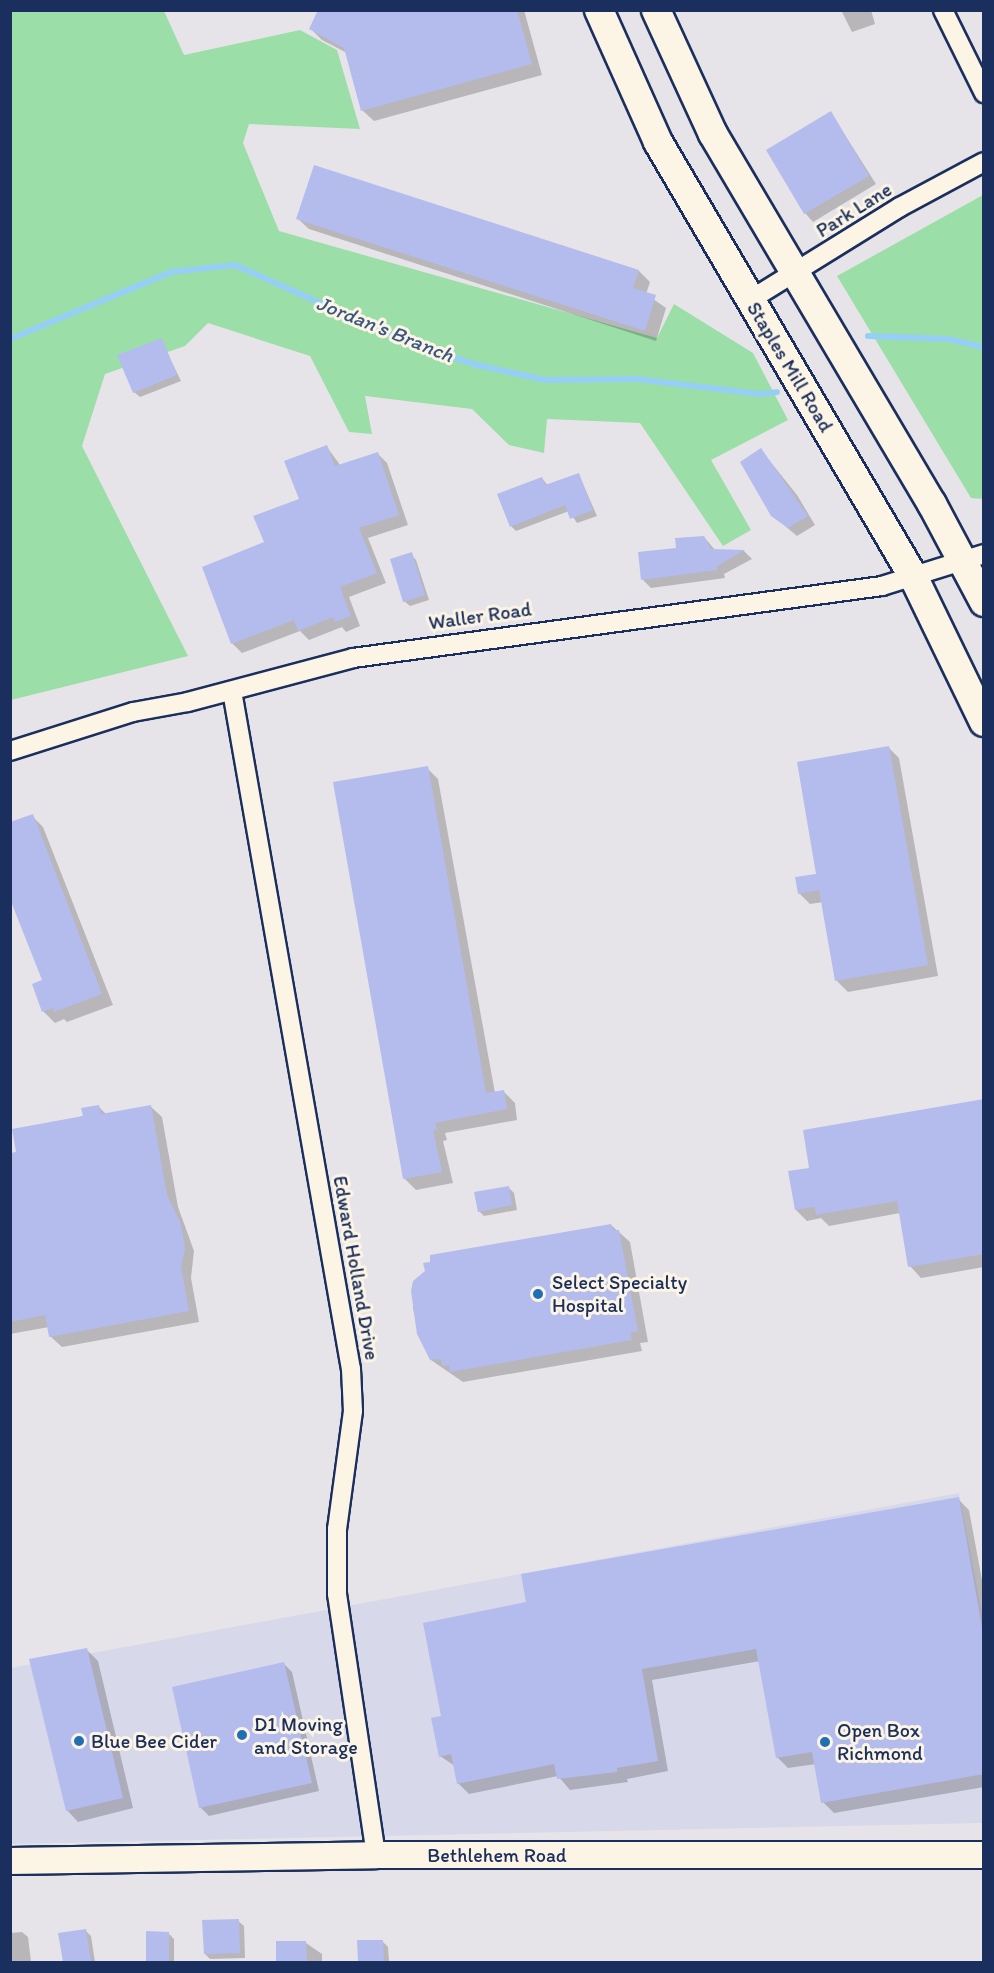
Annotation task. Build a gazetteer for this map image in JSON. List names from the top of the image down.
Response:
{
  "streets": {
    "main road": ["Staples Mill Road"],
    "street": [
      "Park Lane",
      "Waller Road",
      "Edward Holland Drive",
      "Bethlehem Road"
    ]
  },
  "crossings": [
    ["Park Lane", "Staples Mill Road"],
    ["Staples Mill Road", "Waller Road"],
    ["Waller Road", "Edward Holland Drive"],
    ["Edward Holland Drive", "Bethlehem Road"]
  ],
  "water": ["Jordan's Branch"],
  "places": [
    "Select Specialty Hospital",
    "D1 Moving and Storage",
    "Blue Bee Cider",
    "Open Box Richmond"
  ]
}
